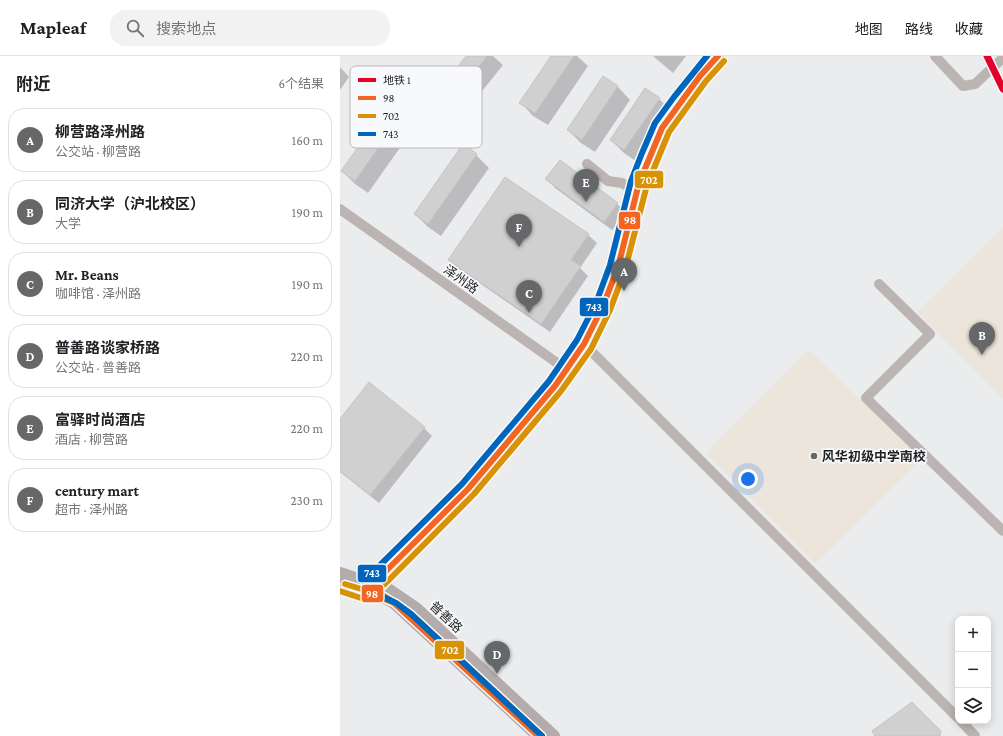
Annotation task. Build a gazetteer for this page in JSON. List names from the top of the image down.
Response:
{
  "streets": {
    "main road": ["普善路"],
    "street": ["泽州路"]
  },
  "places": ["风华初级中学南校"],
  "lines": [
    "metro line 1",
    "transit line 98",
    "transit line 743",
    "transit line 702"
  ],
  "legend": [
    "地铁 1",
    "98",
    "702",
    "743"
  ],
  "page": {
    "header": "Mapleaf",
    "search": "搜索地点",
    "nav": ["地图", "路线", "收藏"],
    "heading": ["附近", "6个结果"],
    "list": [
      {
        "mark": "A",
        "name": "柳营路泽州路",
        "note": "公交站 · 柳营路",
        "value": "160 m"
      },
      {
        "mark": "B",
        "name": "同济大学（沪北校区）",
        "note": "大学",
        "value": "190 m"
      },
      {
        "mark": "C",
        "name": "Mr. Beans",
        "note": "咖啡馆 · 泽州路",
        "value": "190 m"
      },
      {
        "mark": "D",
        "name": "普善路谈家桥路",
        "note": "公交站 · 普善路",
        "value": "220 m"
      },
      {
        "mark": "E",
        "name": "富驿时尚酒店",
        "note": "酒店 · 柳营路",
        "value": "220 m"
      },
      {
        "mark": "F",
        "name": "century mart",
        "note": "超市 · 泽州路",
        "value": "230 m"
      }
    ],
    "pins": [
      "E",
      "F",
      "A",
      "C",
      "B",
      "D"
    ],
    "map_buttons": ["+", "−"]
  }
}
